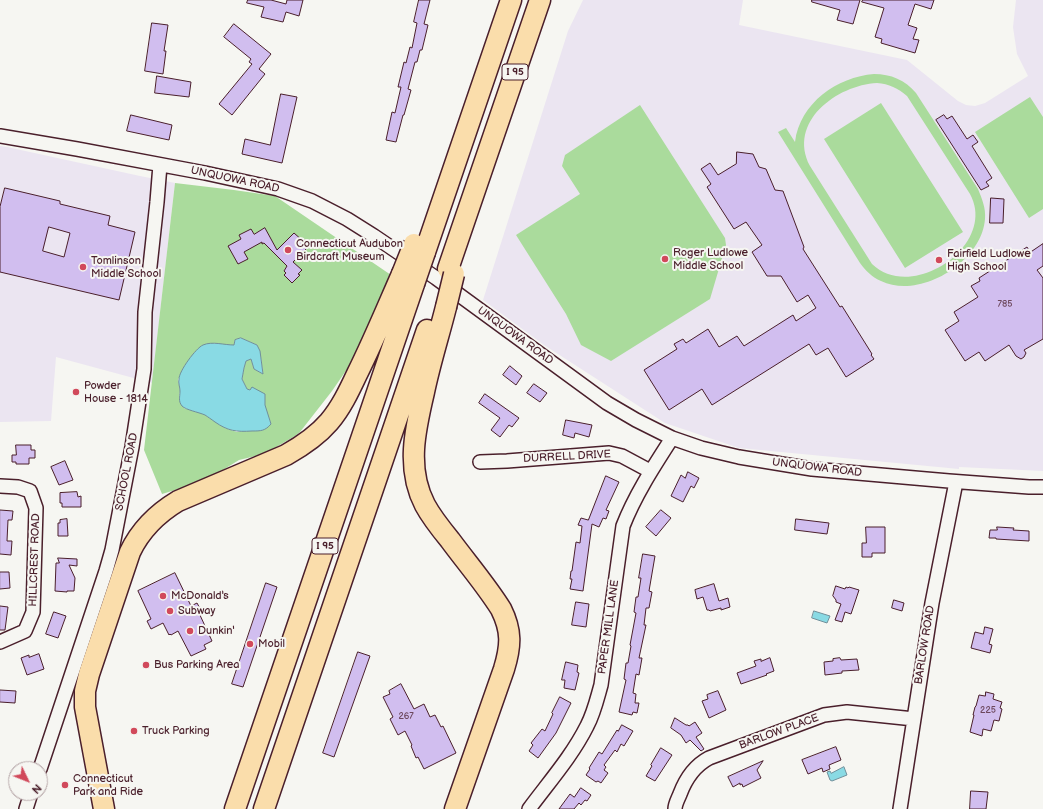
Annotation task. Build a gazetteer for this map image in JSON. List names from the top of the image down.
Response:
{
  "streets": {
    "highway": ["I 95"],
    "street": [
      "UNQUOWA ROAD",
      "DURRELL DRIVE",
      "SCHOOL ROAD",
      "HILLCREST ROAD",
      "PAPER MILL LANE",
      "BARLOW ROAD",
      "BARLOW PLACE"
    ]
  },
  "crossings": [
    ["UNQUOWA ROAD", "SCHOOL ROAD"],
    ["UNQUOWA ROAD", "PAPER MILL LANE"],
    ["UNQUOWA ROAD", "BARLOW ROAD"],
    ["DURRELL DRIVE", "PAPER MILL LANE"],
    ["BARLOW ROAD", "BARLOW PLACE"]
  ],
  "places": [
    "Connecticut Audubon Birdcraft Museum",
    "Roger Ludlowe Middle School",
    "Fairfield Ludlowe High School",
    "Tomlinson Middle School",
    "Powder House - 1814",
    "McDonald's",
    "Subway",
    "Dunkin'",
    "Mobil",
    "Bus Parking Area",
    "Truck Parking",
    "Connecticut Park and Ride"
  ],
  "house_numbers": ["785", "225", "267"],
  "north": "bottom right"
}
